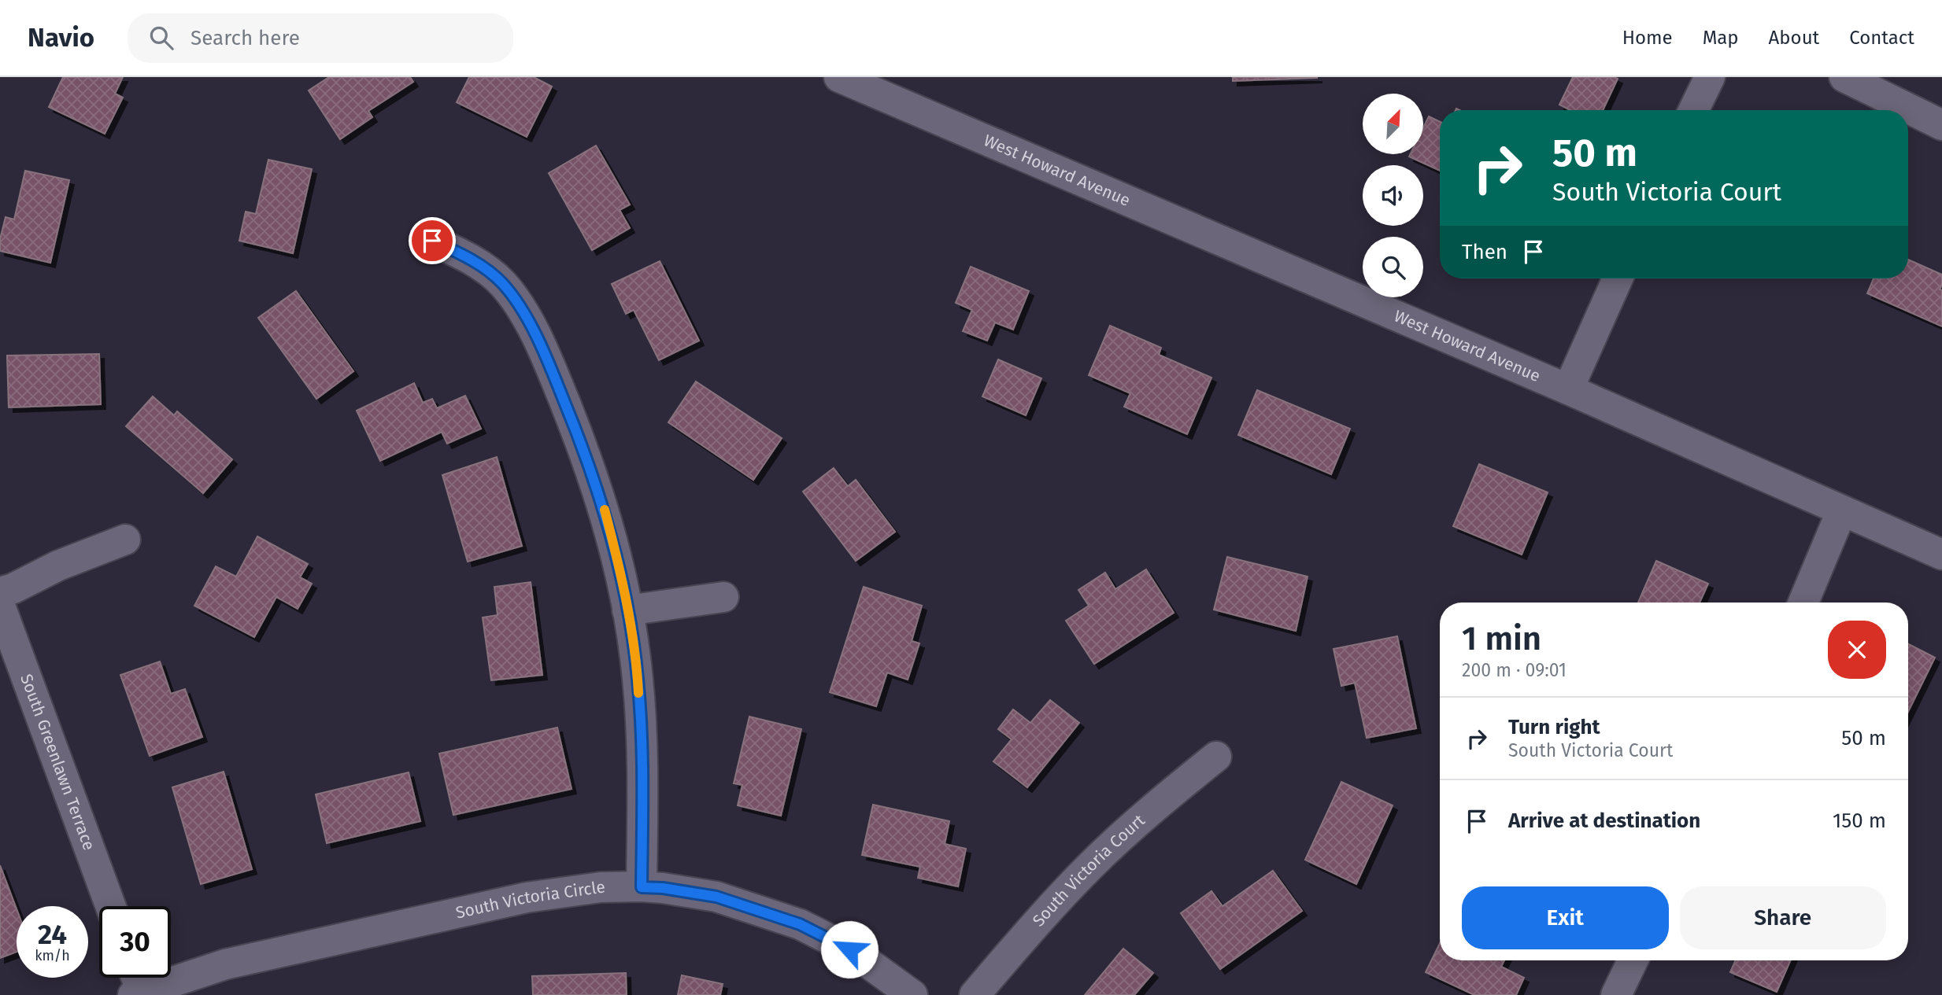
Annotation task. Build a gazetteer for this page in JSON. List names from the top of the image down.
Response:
{
  "streets": {
    "street": [
      "West Howard Avenue",
      "South Greenlawn Terrace",
      "South Victoria Court",
      "South Victoria Circle"
    ]
  },
  "north": "top right",
  "page": {
    "header": "Navio",
    "search": "Search here",
    "nav": [
      "Home",
      "Map",
      "About",
      "Contact"
    ],
    "turn": ["50 m", "South Victoria Court"],
    "then": "Then",
    "heading": ["1 min", "200 m · 09:01"],
    "list": [
      {
        "name": "Turn right",
        "note": "South Victoria Court",
        "value": "50 m"
      },
      {
        "name": "Arrive at destination",
        "value": "150 m"
      }
    ],
    "buttons": ["Exit", "Share"],
    "speed": "24 km/h",
    "limit": "30"
  }
}
